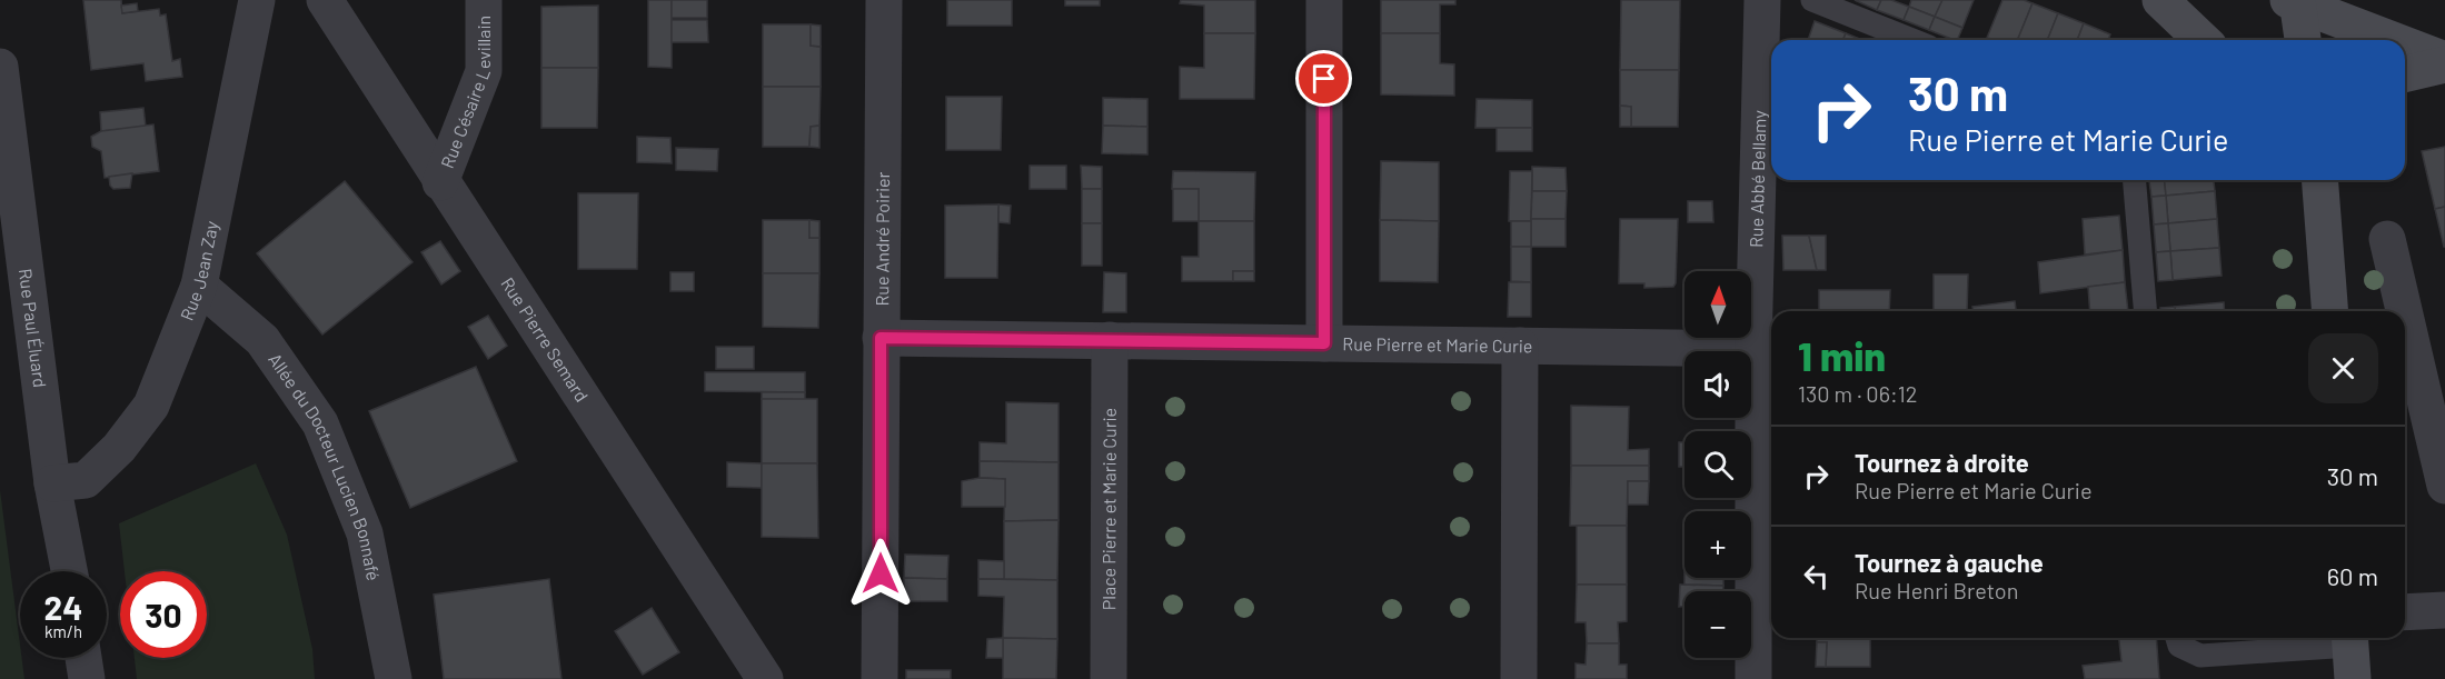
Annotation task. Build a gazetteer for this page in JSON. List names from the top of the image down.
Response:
{
  "streets": {
    "street": [
      "Rue Césaire Levillain",
      "Rue Abbé Bellamy",
      "Rue André Poirier",
      "Rue Jean Zay",
      "Rue Paul Éluard",
      "Rue Pierre Semard",
      "Rue Pierre et Marie Curie",
      "Allée du Docteur Lucien Bonnafé",
      "Place Pierre et Marie Curie"
    ]
  },
  "crossings": [
    ["Rue Césaire Levillain", "Rue Pierre Semard"],
    ["Rue Abbé Bellamy", "Rue Pierre et Marie Curie"],
    ["Rue André Poirier", "Rue Pierre et Marie Curie"],
    ["Rue Jean Zay", "Rue Paul Éluard"],
    ["Rue Jean Zay", "Allée du Docteur Lucien Bonnafé"],
    ["Rue Pierre et Marie Curie", "Place Pierre et Marie Curie"]
  ],
  "north": "top",
  "page": {
    "turn": ["30 m", "Rue Pierre et Marie Curie"],
    "map_buttons": ["+", "−"],
    "heading": ["1 min", "130 m · 06:12"],
    "list": [
      {
        "name": "Tournez à droite",
        "note": "Rue Pierre et Marie Curie",
        "value": "30 m"
      },
      {
        "name": "Tournez à gauche",
        "note": "Rue Henri Breton",
        "value": "60 m"
      }
    ],
    "speed": "24 km/h",
    "limit": "30"
  }
}
